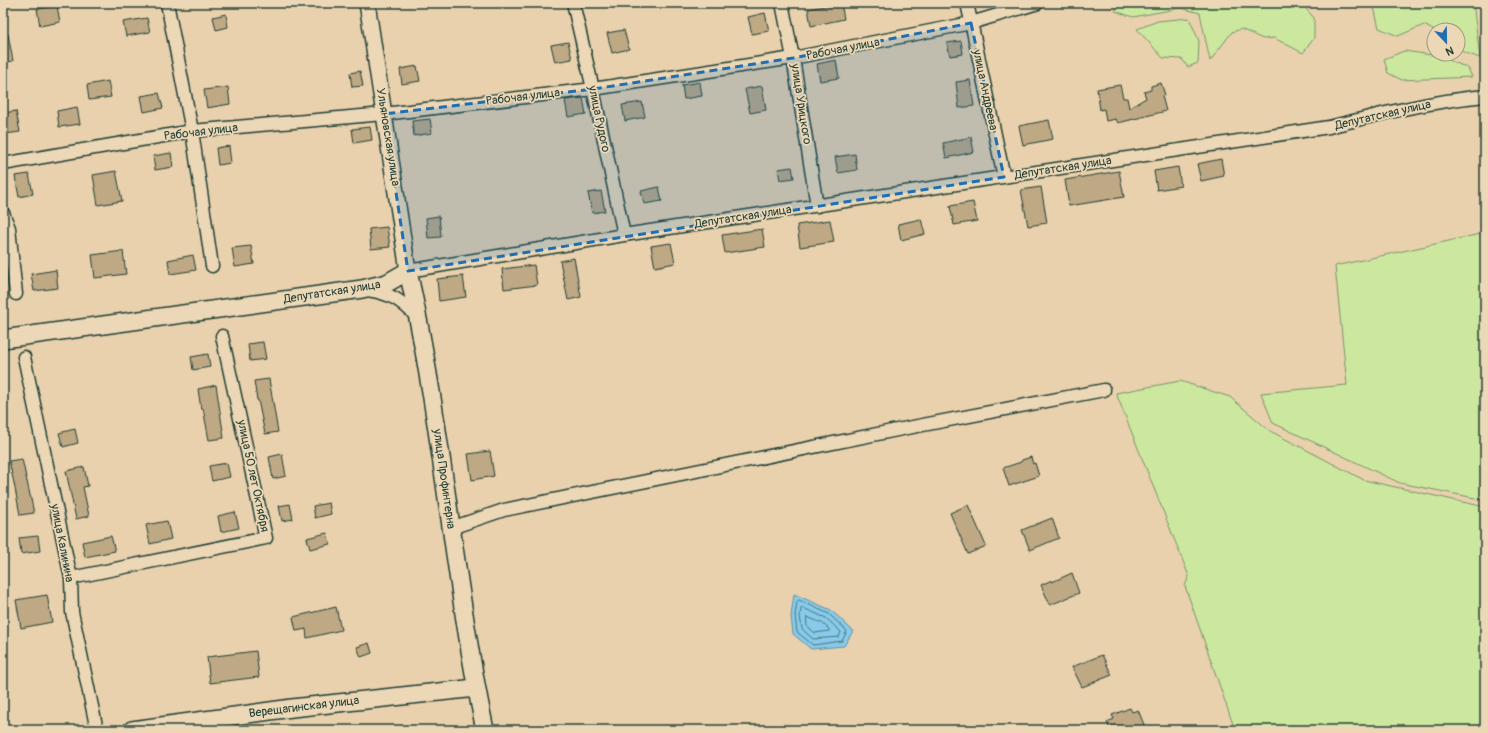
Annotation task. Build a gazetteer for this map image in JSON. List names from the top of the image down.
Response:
{
  "streets": {
    "main road": ["Депутатская улица", "улица Профинтерна", "Верещагинская улица"],
    "street": [
      "Рабочая улица",
      "улица Андреева",
      "улица Урицкого",
      "улица Рудого",
      "Ульяновская улица",
      "улица 50 лет Октября",
      "улица Калинина"
    ]
  },
  "crossings": [
    ["Рабочая улица", "улица Андреева"],
    ["Рабочая улица", "улица Урицкого"],
    ["Рабочая улица", "улица Рудого"],
    ["Рабочая улица", "Ульяновская улица"],
    ["улица Андреева", "Депутатская улица"],
    ["улица Урицкого", "Депутатская улица"],
    ["Депутатская улица", "улица Рудого"],
    ["Депутатская улица", "Ульяновская улица"],
    ["Депутатская улица", "улица Профинтерна"],
    ["Ульяновская улица", "улица Профинтерна"],
    ["улица 50 лет Октября", "улица Калинина"],
    ["улица Профинтерна", "Верещагинская улица"]
  ],
  "north": "bottom"
}
